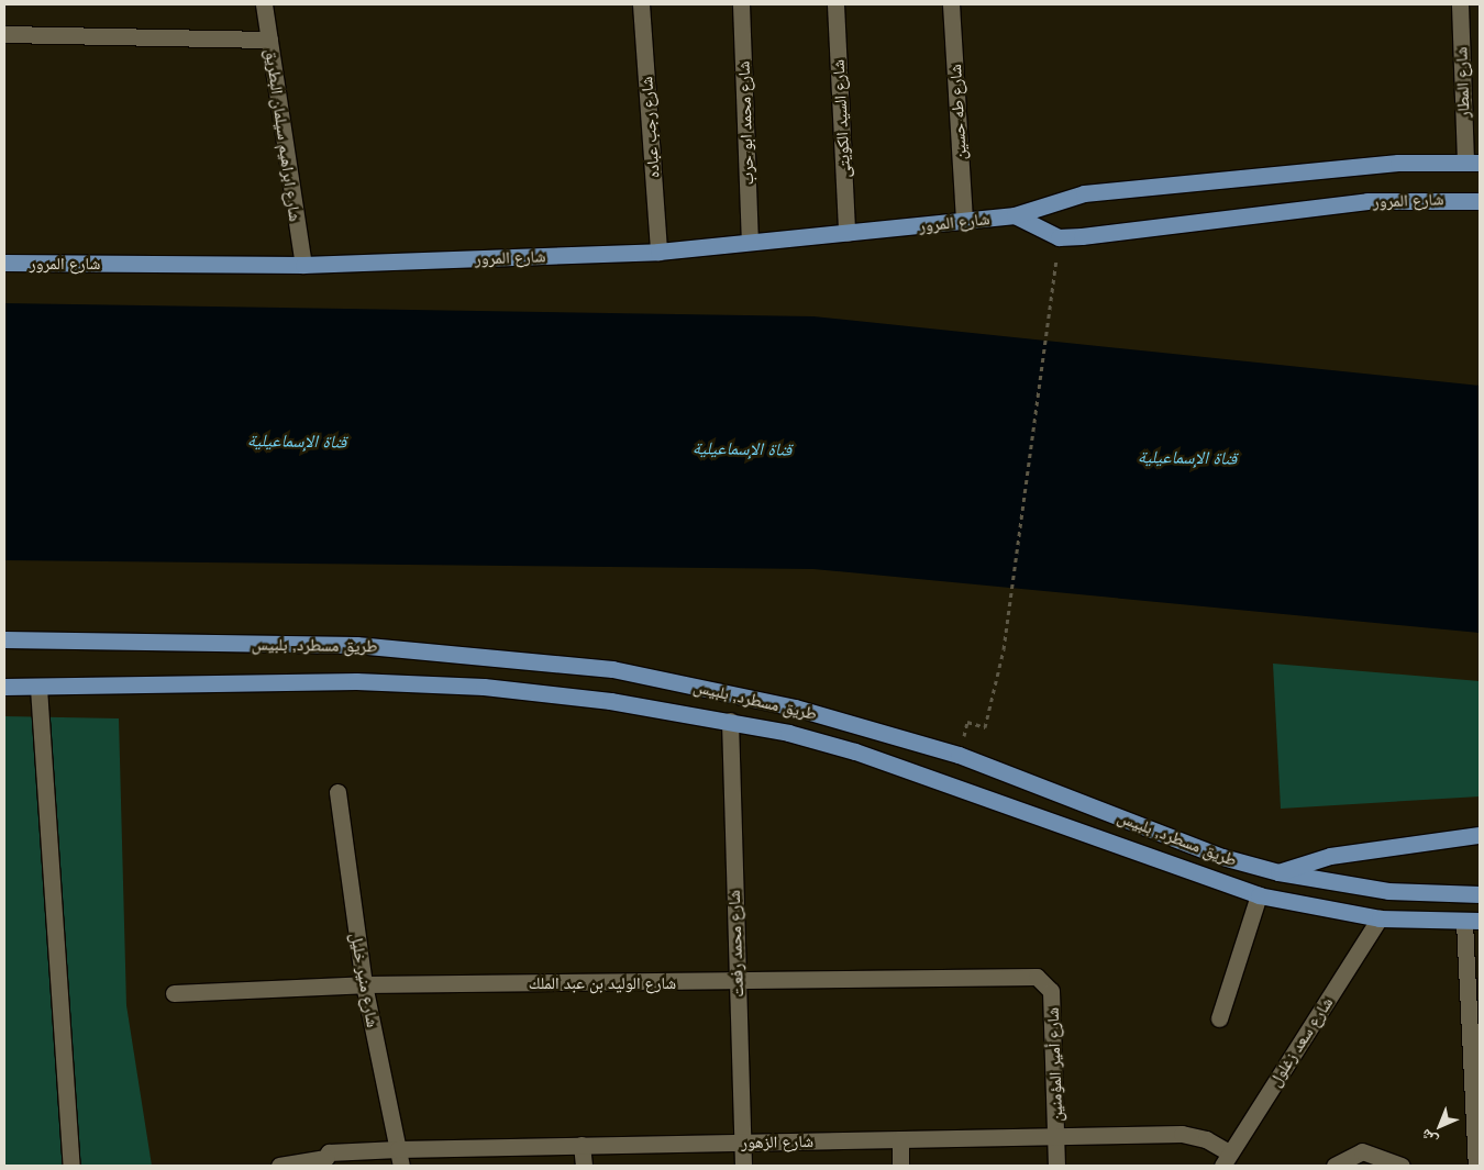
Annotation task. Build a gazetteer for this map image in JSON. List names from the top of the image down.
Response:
{
  "streets": {
    "main road": ["شارع المرور", "طريق مسطرد, بلبيس"],
    "street": [
      "شارع المطار",
      "شارع طه حسين",
      "شارع السيد الكويتى",
      "شارع محمد ابو حرب",
      "شارع رجب عباده",
      "شارع ابراهيم سيلمان البطريق",
      "شارع محمد رفعت",
      "شارع منير خليل",
      "شارع الوليد بن عبد الملك",
      "شارع سعد زغلول",
      "شارع أمير المؤمنين",
      "شارع الزهور"
    ]
  },
  "crossings": [
    ["شارع المطار", "شارع المرور"],
    ["شارع طه حسين", "شارع المرور"],
    ["شارع السيد الكويتى", "شارع المرور"],
    ["شارع محمد ابو حرب", "شارع المرور"],
    ["شارع رجب عباده", "شارع المرور"],
    ["شارع ابراهيم سيلمان البطريق", "شارع المرور"],
    ["طريق مسطرد, بلبيس", "شارع محمد رفعت"],
    ["طريق مسطرد, بلبيس", "شارع سعد زغلول"],
    ["شارع محمد رفعت", "شارع الوليد بن عبد الملك"],
    ["شارع محمد رفعت", "شارع الزهور"],
    ["شارع منير خليل", "شارع الوليد بن عبد الملك"],
    ["شارع منير خليل", "شارع الزهور"],
    ["شارع الوليد بن عبد الملك", "شارع أمير المؤمنين"],
    ["شارع سعد زغلول", "شارع الزهور"],
    ["شارع أمير المؤمنين", "شارع الزهور"]
  ],
  "water": ["قناة الإسماعيلية"],
  "north": "bottom left"
}
